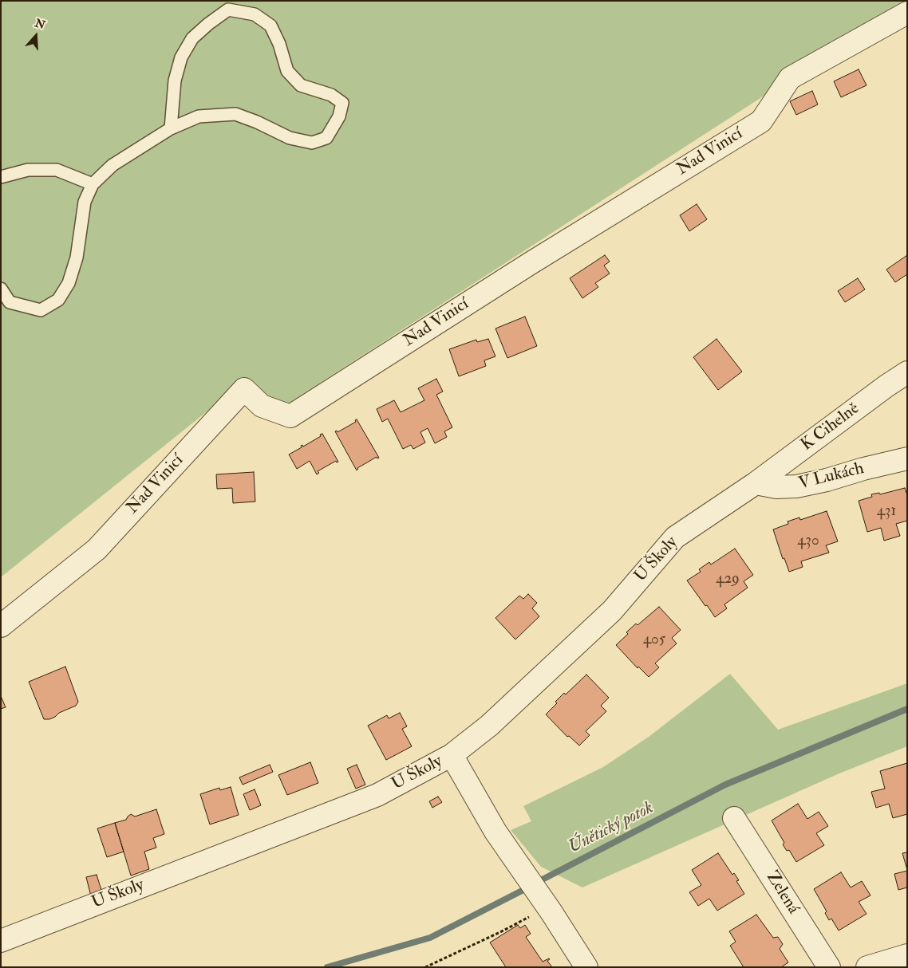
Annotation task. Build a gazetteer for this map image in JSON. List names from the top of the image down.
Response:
{
  "streets": {
    "street": [
      "Nad Vinicí",
      "K Cihelně",
      "V Lukách",
      "U Školy",
      "Zelená"
    ]
  },
  "crossings": [
    ["K Cihelně", "V Lukách"],
    ["K Cihelně", "U Školy"],
    ["V Lukách", "U Školy"]
  ],
  "water": ["Únětický potok"],
  "house_numbers": [
    "431",
    "430",
    "429",
    "405"
  ],
  "north": "top"
}
